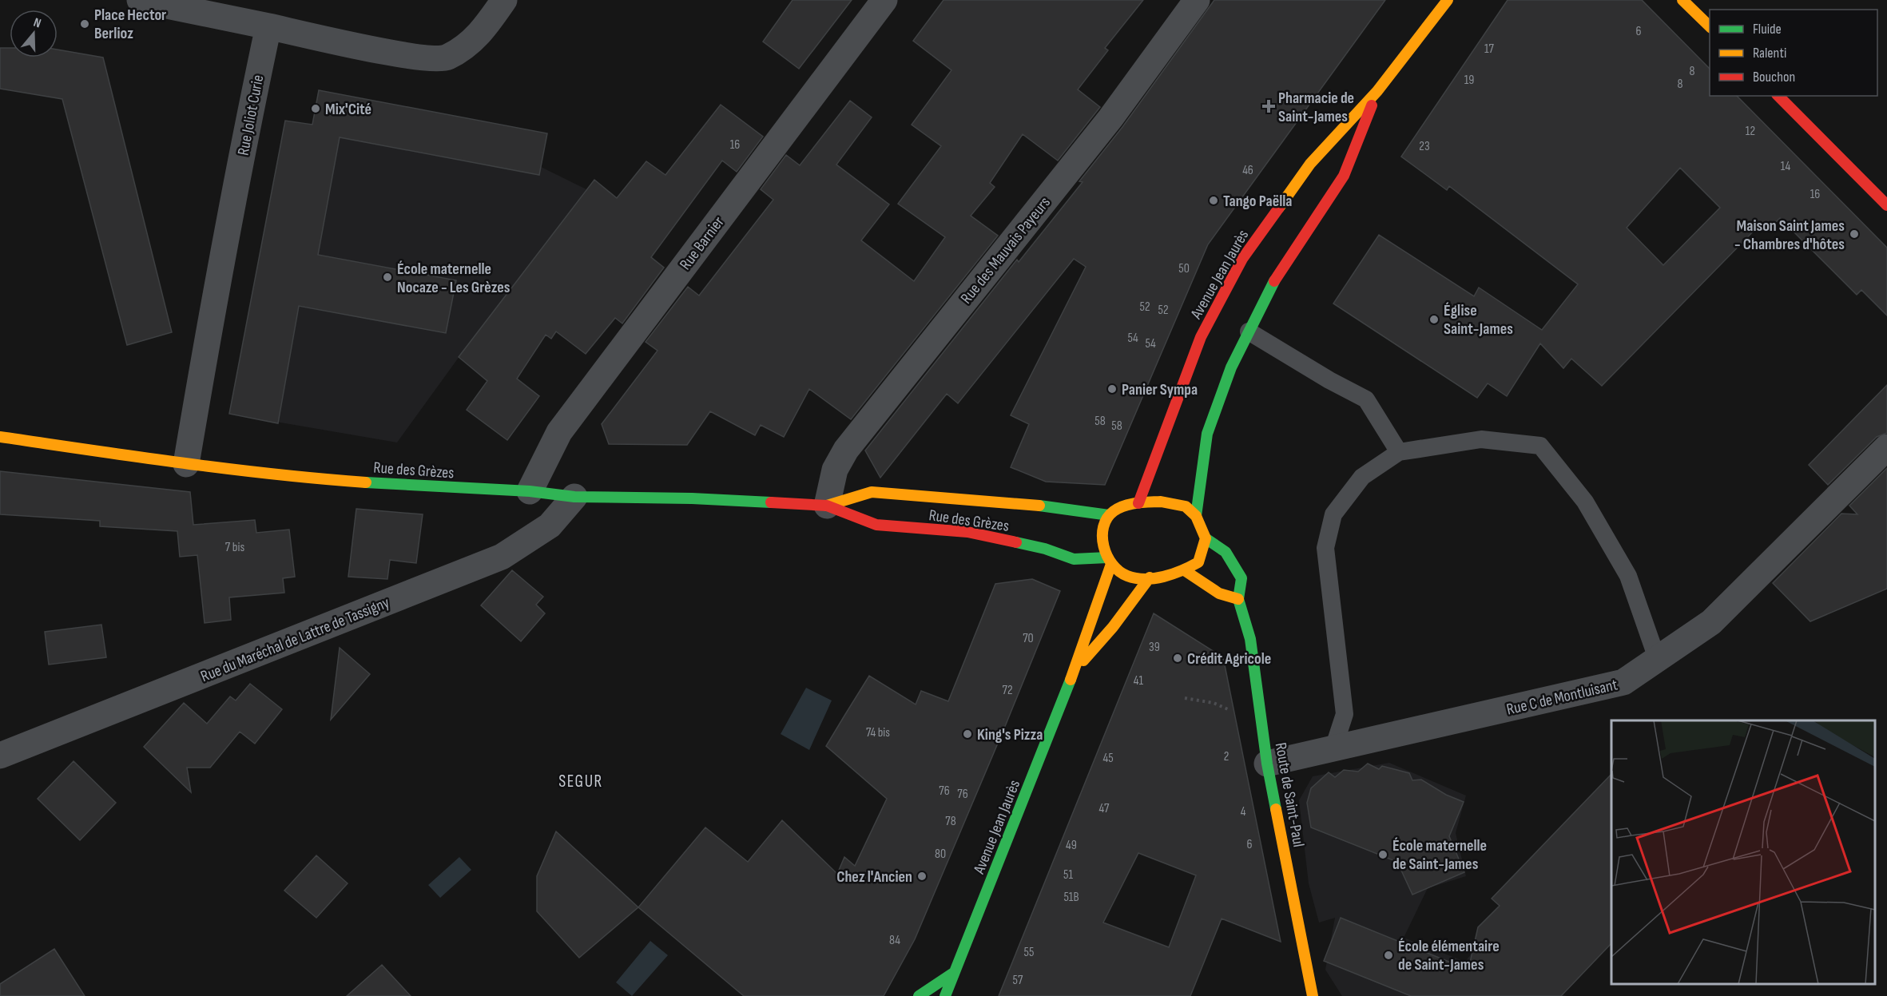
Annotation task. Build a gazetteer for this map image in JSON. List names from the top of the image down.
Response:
{
  "streets": {
    "street": [
      "Rue Joliot Curie",
      "Rue Barnier",
      "Rue des Mauvais Payeurs",
      "Avenue Jean Jaurès",
      "Rue des Grèzes",
      "Rue du Maréchal de Lattre de Tassigny",
      "Rue C de Montluisant",
      "Route de Saint-Paul"
    ]
  },
  "crossings": [
    ["Rue Joliot Curie", "Rue des Grèzes"],
    ["Rue Barnier", "Rue des Grèzes"],
    ["Rue des Mauvais Payeurs", "Rue des Grèzes"],
    ["Avenue Jean Jaurès", "Rue des Grèzes"],
    ["Avenue Jean Jaurès", "Route de Saint-Paul"],
    ["Rue des Grèzes", "Rue du Maréchal de Lattre de Tassigny"],
    ["Rue des Grèzes", "Route de Saint-Paul"],
    ["Rue C de Montluisant", "Route de Saint-Paul"]
  ],
  "districts": ["SEGUR"],
  "places": {
    "other": [
      "Place Hector Berlioz",
      "Mix'Cité",
      "Tango Paëlla",
      "Maison Saint James - Chambres d'hôtes",
      "École maternelle Nocaze - Les Grèzes",
      "Église Saint-James",
      "Panier Sympa",
      "Crédit Agricole",
      "King's Pizza",
      "École maternelle de Saint-James",
      "Chez l'Ancien",
      "École élémentaire de Saint-James"
    ],
    "health": ["Pharmacie de Saint-James"]
  },
  "house_numbers": [
    "6",
    "17",
    "8",
    "19",
    "8",
    "12",
    "16",
    "23",
    "14",
    "46",
    "16",
    "50",
    "52",
    "52",
    "54",
    "54",
    "58",
    "58",
    "7 bis",
    "70",
    "39",
    "41",
    "72",
    "74 bis",
    "2",
    "45",
    "76",
    "76",
    "47",
    "4",
    "78",
    "6",
    "49",
    "80",
    "51",
    "51B",
    "84",
    "55",
    "57"
  ],
  "legend": ["Fluide", "Ralenti", "Bouchon"],
  "north": "top"
}
